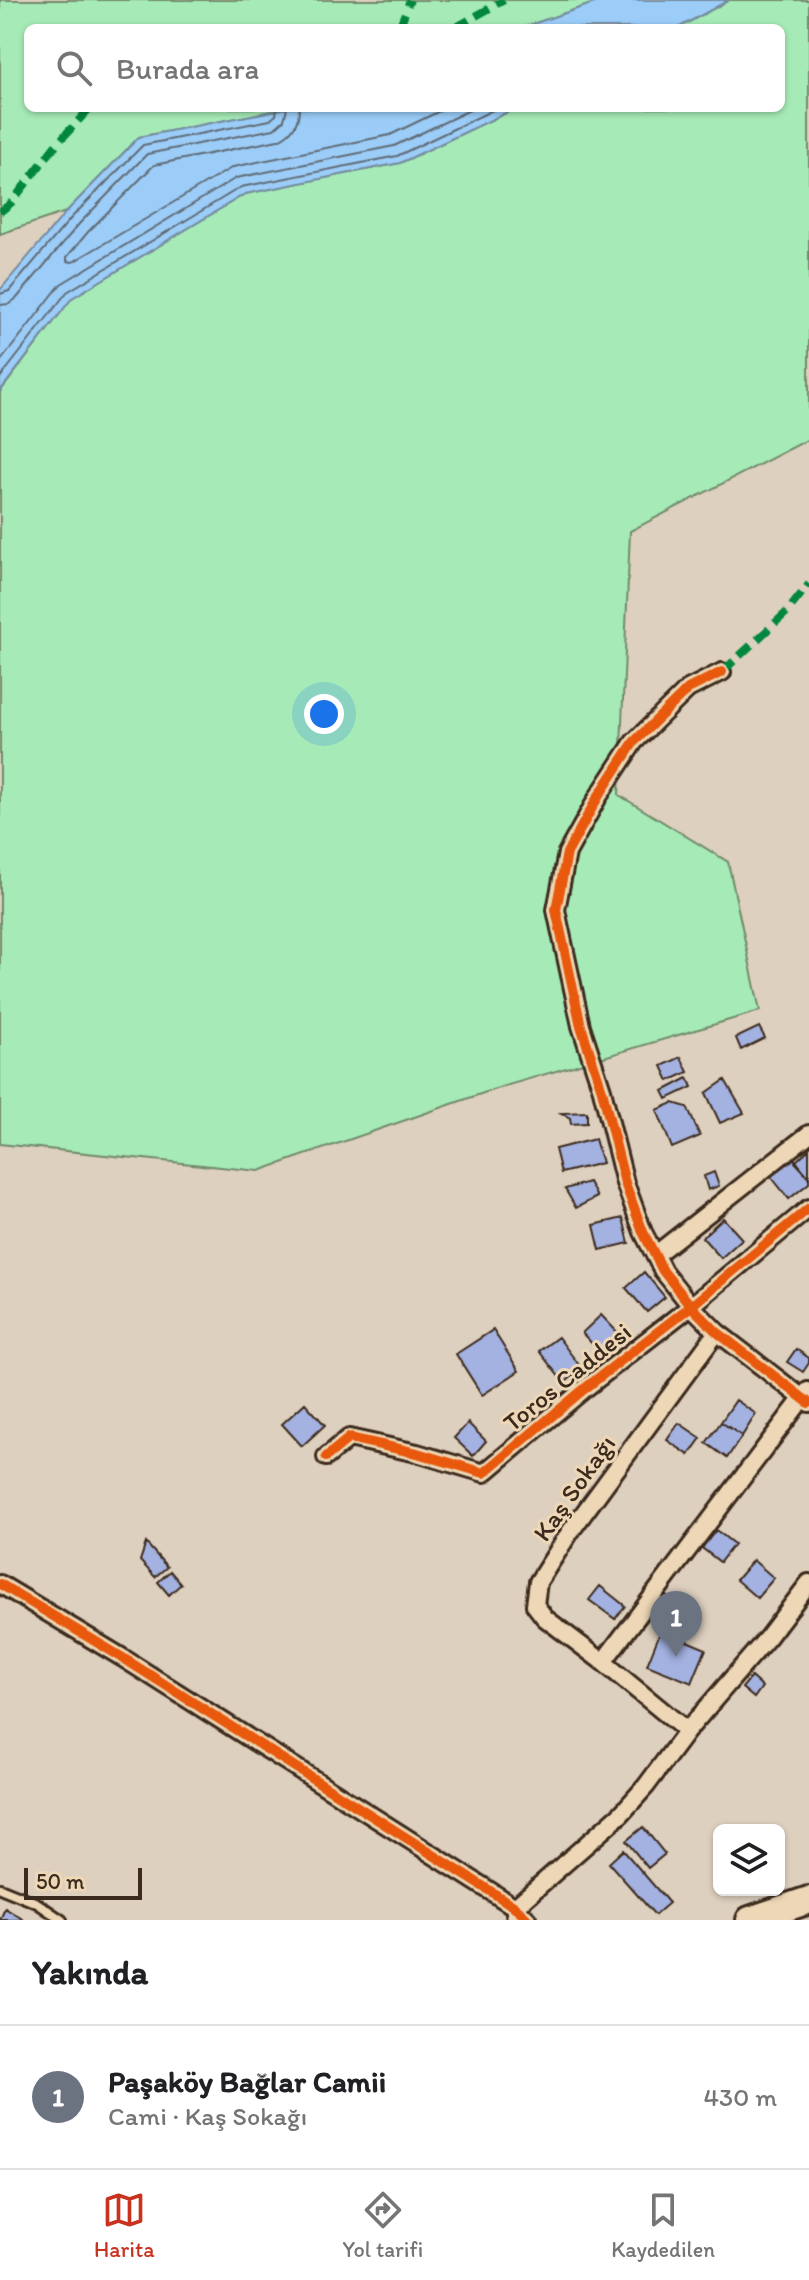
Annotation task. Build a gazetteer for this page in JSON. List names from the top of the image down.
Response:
{
  "streets": {
    "street": ["Toros Caddesi", "Kaş Sokağı"]
  },
  "scale_bar": "50 m",
  "page": {
    "search": "Burada ara",
    "pins": "1",
    "scale": "50 m",
    "heading": "Yakında",
    "list": [
      {
        "mark": "1",
        "name": "Paşaköy Bağlar Camii",
        "note": "Cami · Kaş Sokağı",
        "value": "430 m"
      }
    ],
    "nav": ["Harita", "Yol tarifi", "Kaydedilen"]
  }
}
